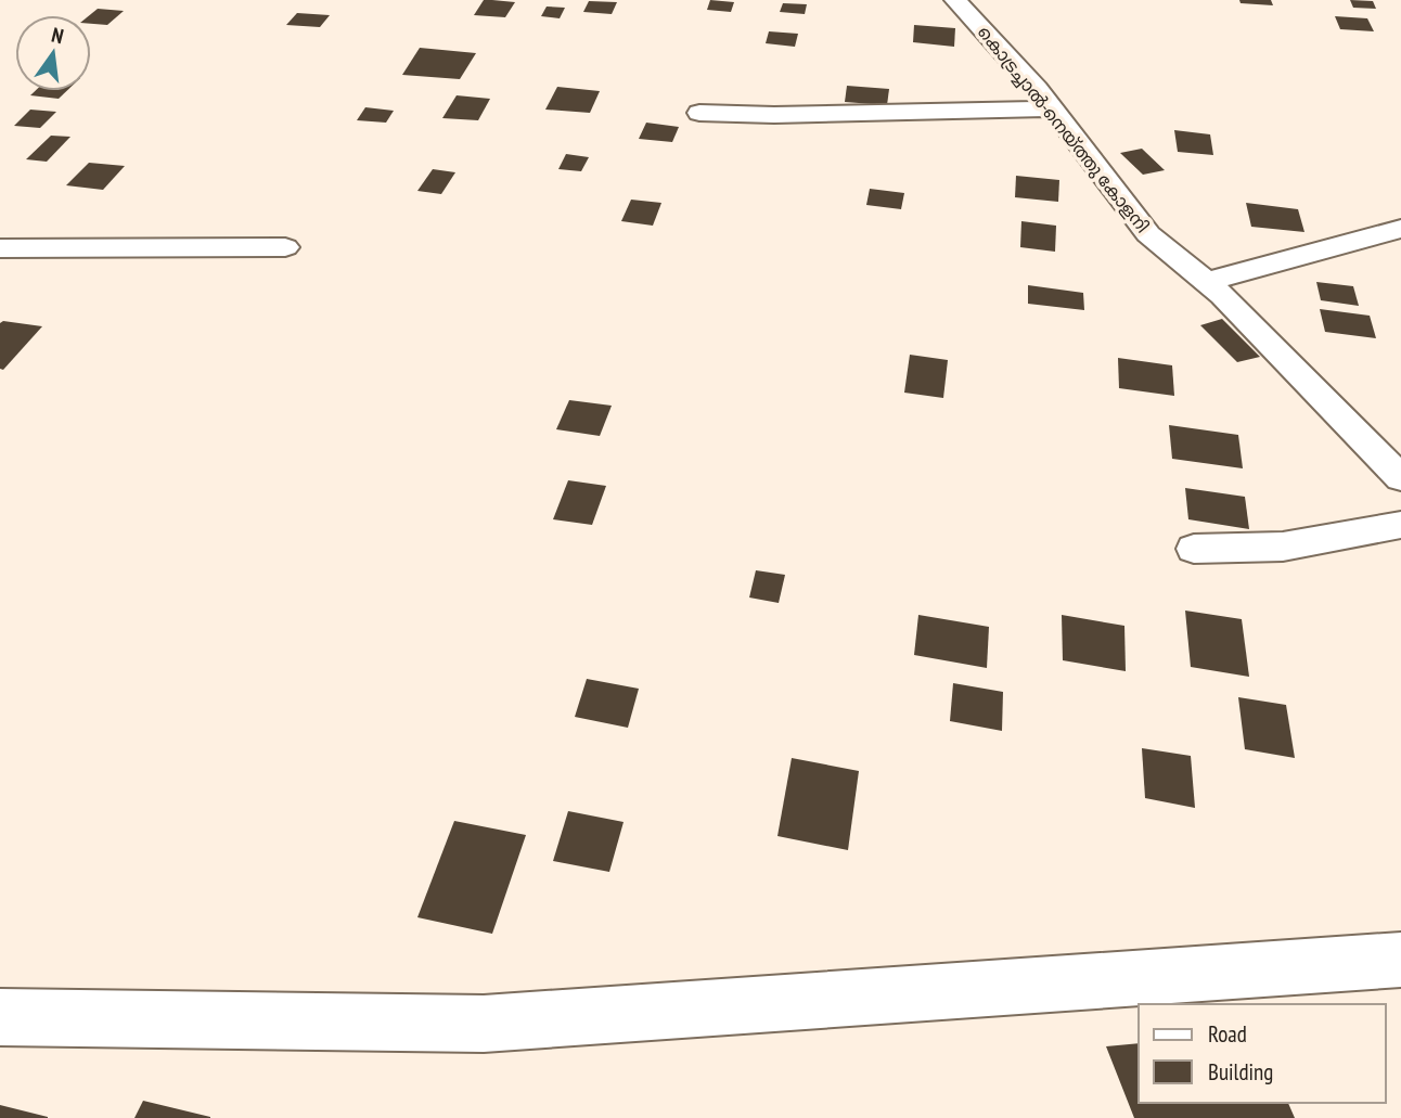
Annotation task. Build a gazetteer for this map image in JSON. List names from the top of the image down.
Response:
{
  "streets": {
    "street": ["കൊട്രച്ചാൽ-നെയ്ത്തു കോളനി"]
  },
  "legend": ["Road", "Building"],
  "north": "top"
}
